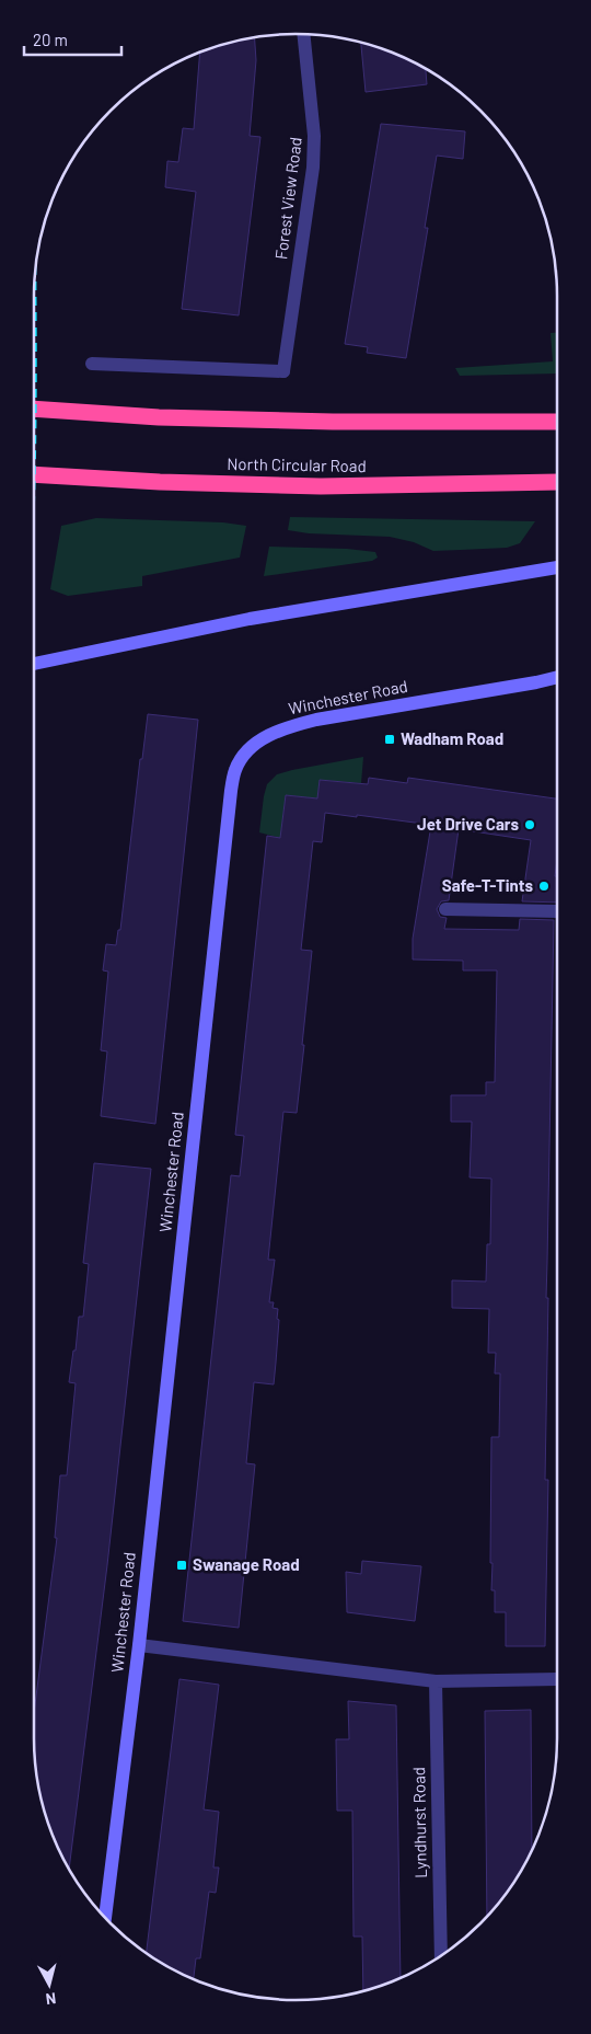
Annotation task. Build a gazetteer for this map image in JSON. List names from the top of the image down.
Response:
{
  "streets": {
    "highway": ["North Circular Road"],
    "main road": ["Winchester Road"],
    "street": ["Forest View Road", "Lyndhurst Road"]
  },
  "places": {
    "transit": ["Wadham Road", "Swanage Road"],
    "other": ["Jet Drive Cars", "Safe-T-Tints"]
  },
  "scale_bar": "20 m",
  "north": "bottom"
}
